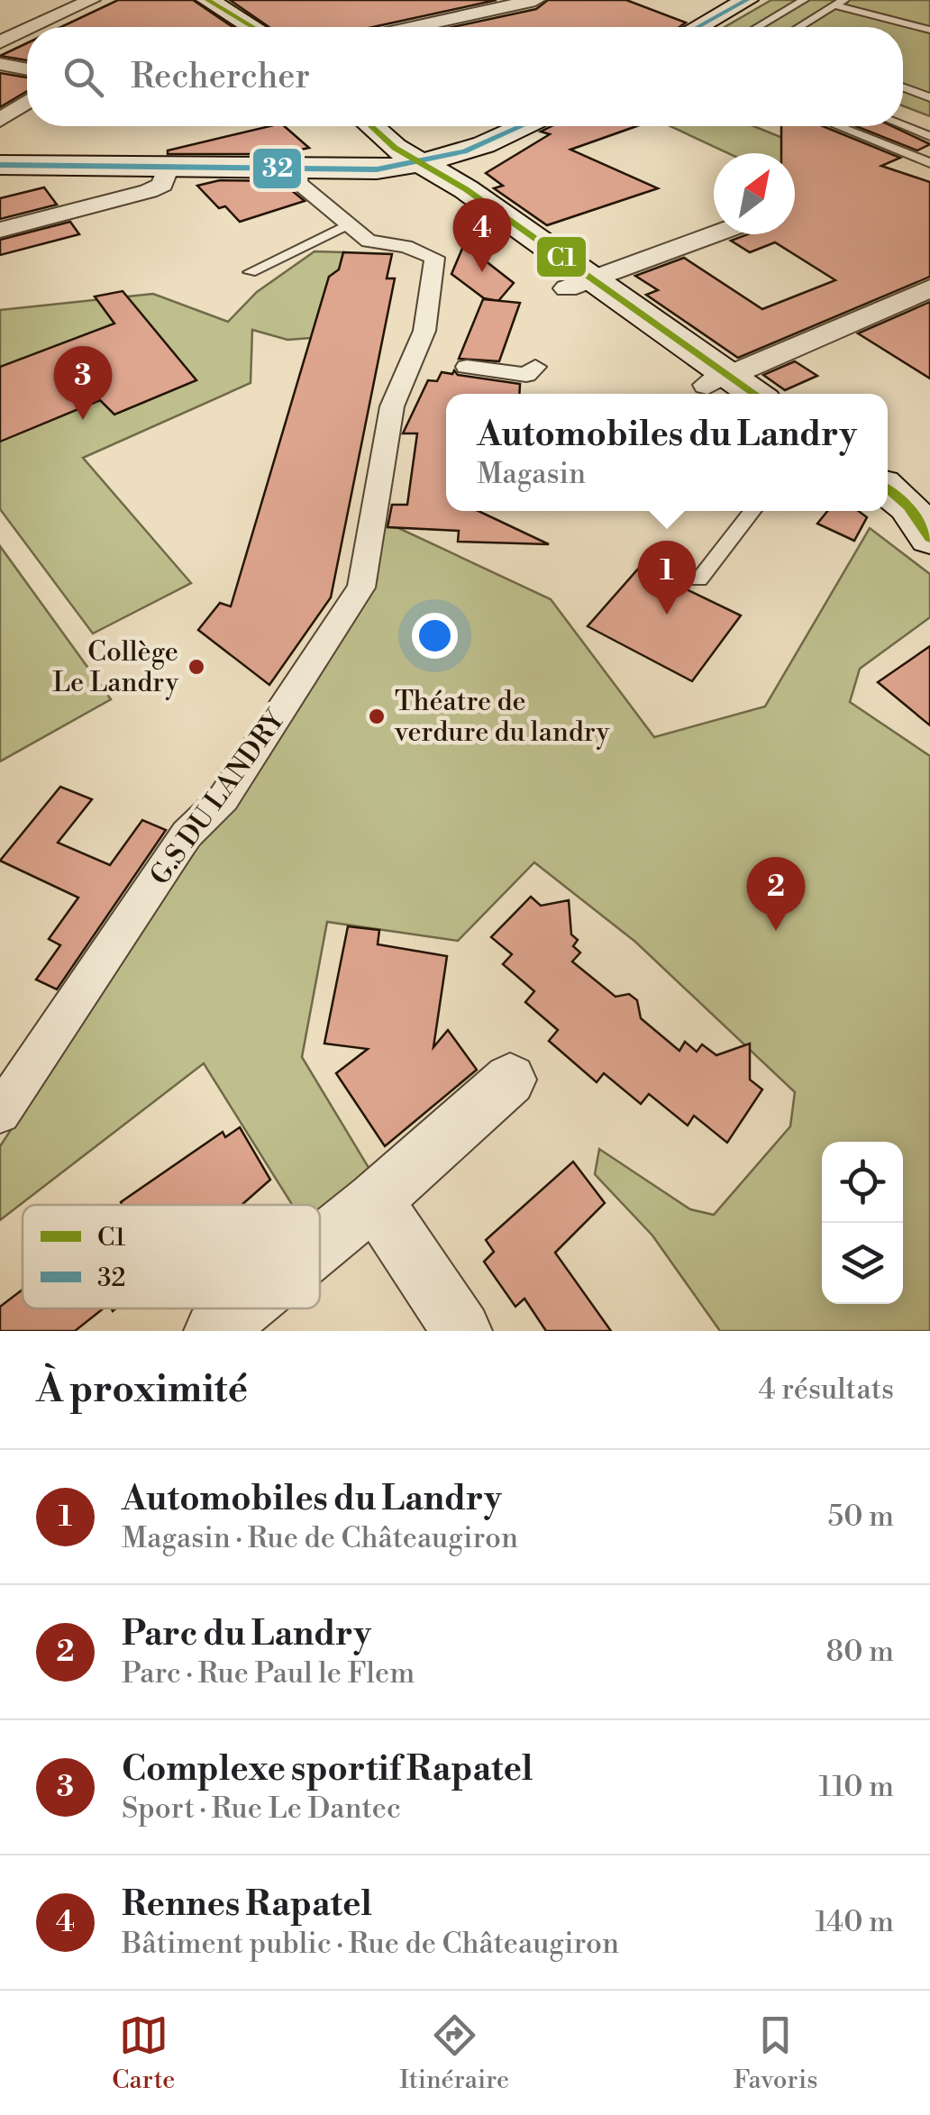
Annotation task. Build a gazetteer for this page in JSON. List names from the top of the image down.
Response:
{
  "streets": {
    "street": ["G.S DU LANDRY"]
  },
  "places": ["Collège Le Landry", "Théatre de verdure du landry"],
  "lines": ["transit line 32", "transit line C1"],
  "legend": ["C1", "32"],
  "north": "top right",
  "page": {
    "search": "Rechercher",
    "pins": [
      "4",
      "3",
      "1",
      "2"
    ],
    "popup": ["Automobiles du Landry", "Magasin"],
    "heading": ["À proximité", "4 résultats"],
    "list": [
      {
        "mark": "1",
        "name": "Automobiles du Landry",
        "note": "Magasin · Rue de Châteaugiron",
        "value": "50 m"
      },
      {
        "mark": "2",
        "name": "Parc du Landry",
        "note": "Parc · Rue Paul le Flem",
        "value": "80 m"
      },
      {
        "mark": "3",
        "name": "Complexe sportif Rapatel",
        "note": "Sport · Rue Le Dantec",
        "value": "110 m"
      },
      {
        "mark": "4",
        "name": "Rennes Rapatel",
        "note": "Bâtiment public · Rue de Châteaugiron",
        "value": "140 m"
      }
    ],
    "nav": ["Carte", "Itinéraire", "Favoris"]
  }
}
